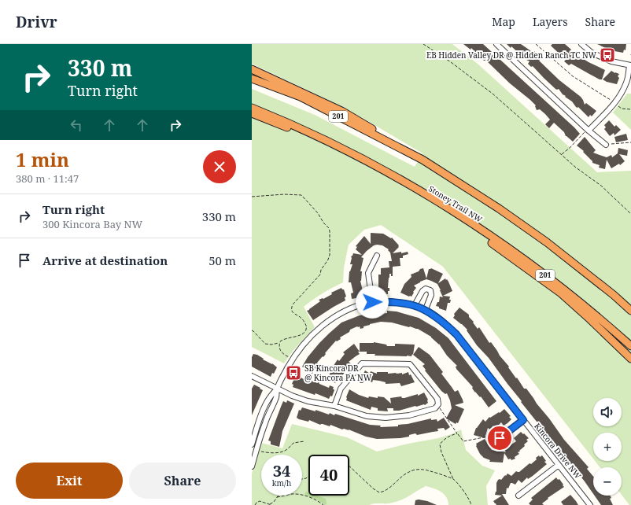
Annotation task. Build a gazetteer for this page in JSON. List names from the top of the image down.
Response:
{
  "streets": {
    "highway": ["201", "Stoney Trail NW"],
    "street": ["Kincora Drive NW"]
  },
  "places": {
    "bus stop": ["EB Hidden Valley DR @ Hidden Ranch TC NW", "SB Kincora DR @ Kincora PA NW"]
  },
  "page": {
    "header": "Drivr",
    "nav": ["Map", "Layers", "Share"],
    "turn": ["330 m", "Turn right"],
    "heading": ["1 min", "380 m · 11:47"],
    "list": [
      {
        "name": "Turn right",
        "note": "300 Kincora Bay NW",
        "value": "330 m"
      },
      {
        "name": "Arrive at destination",
        "value": "50 m"
      }
    ],
    "map_buttons": ["+", "−"],
    "speed": "34 km/h",
    "limit": "40",
    "buttons": ["Exit", "Share"]
  }
}
